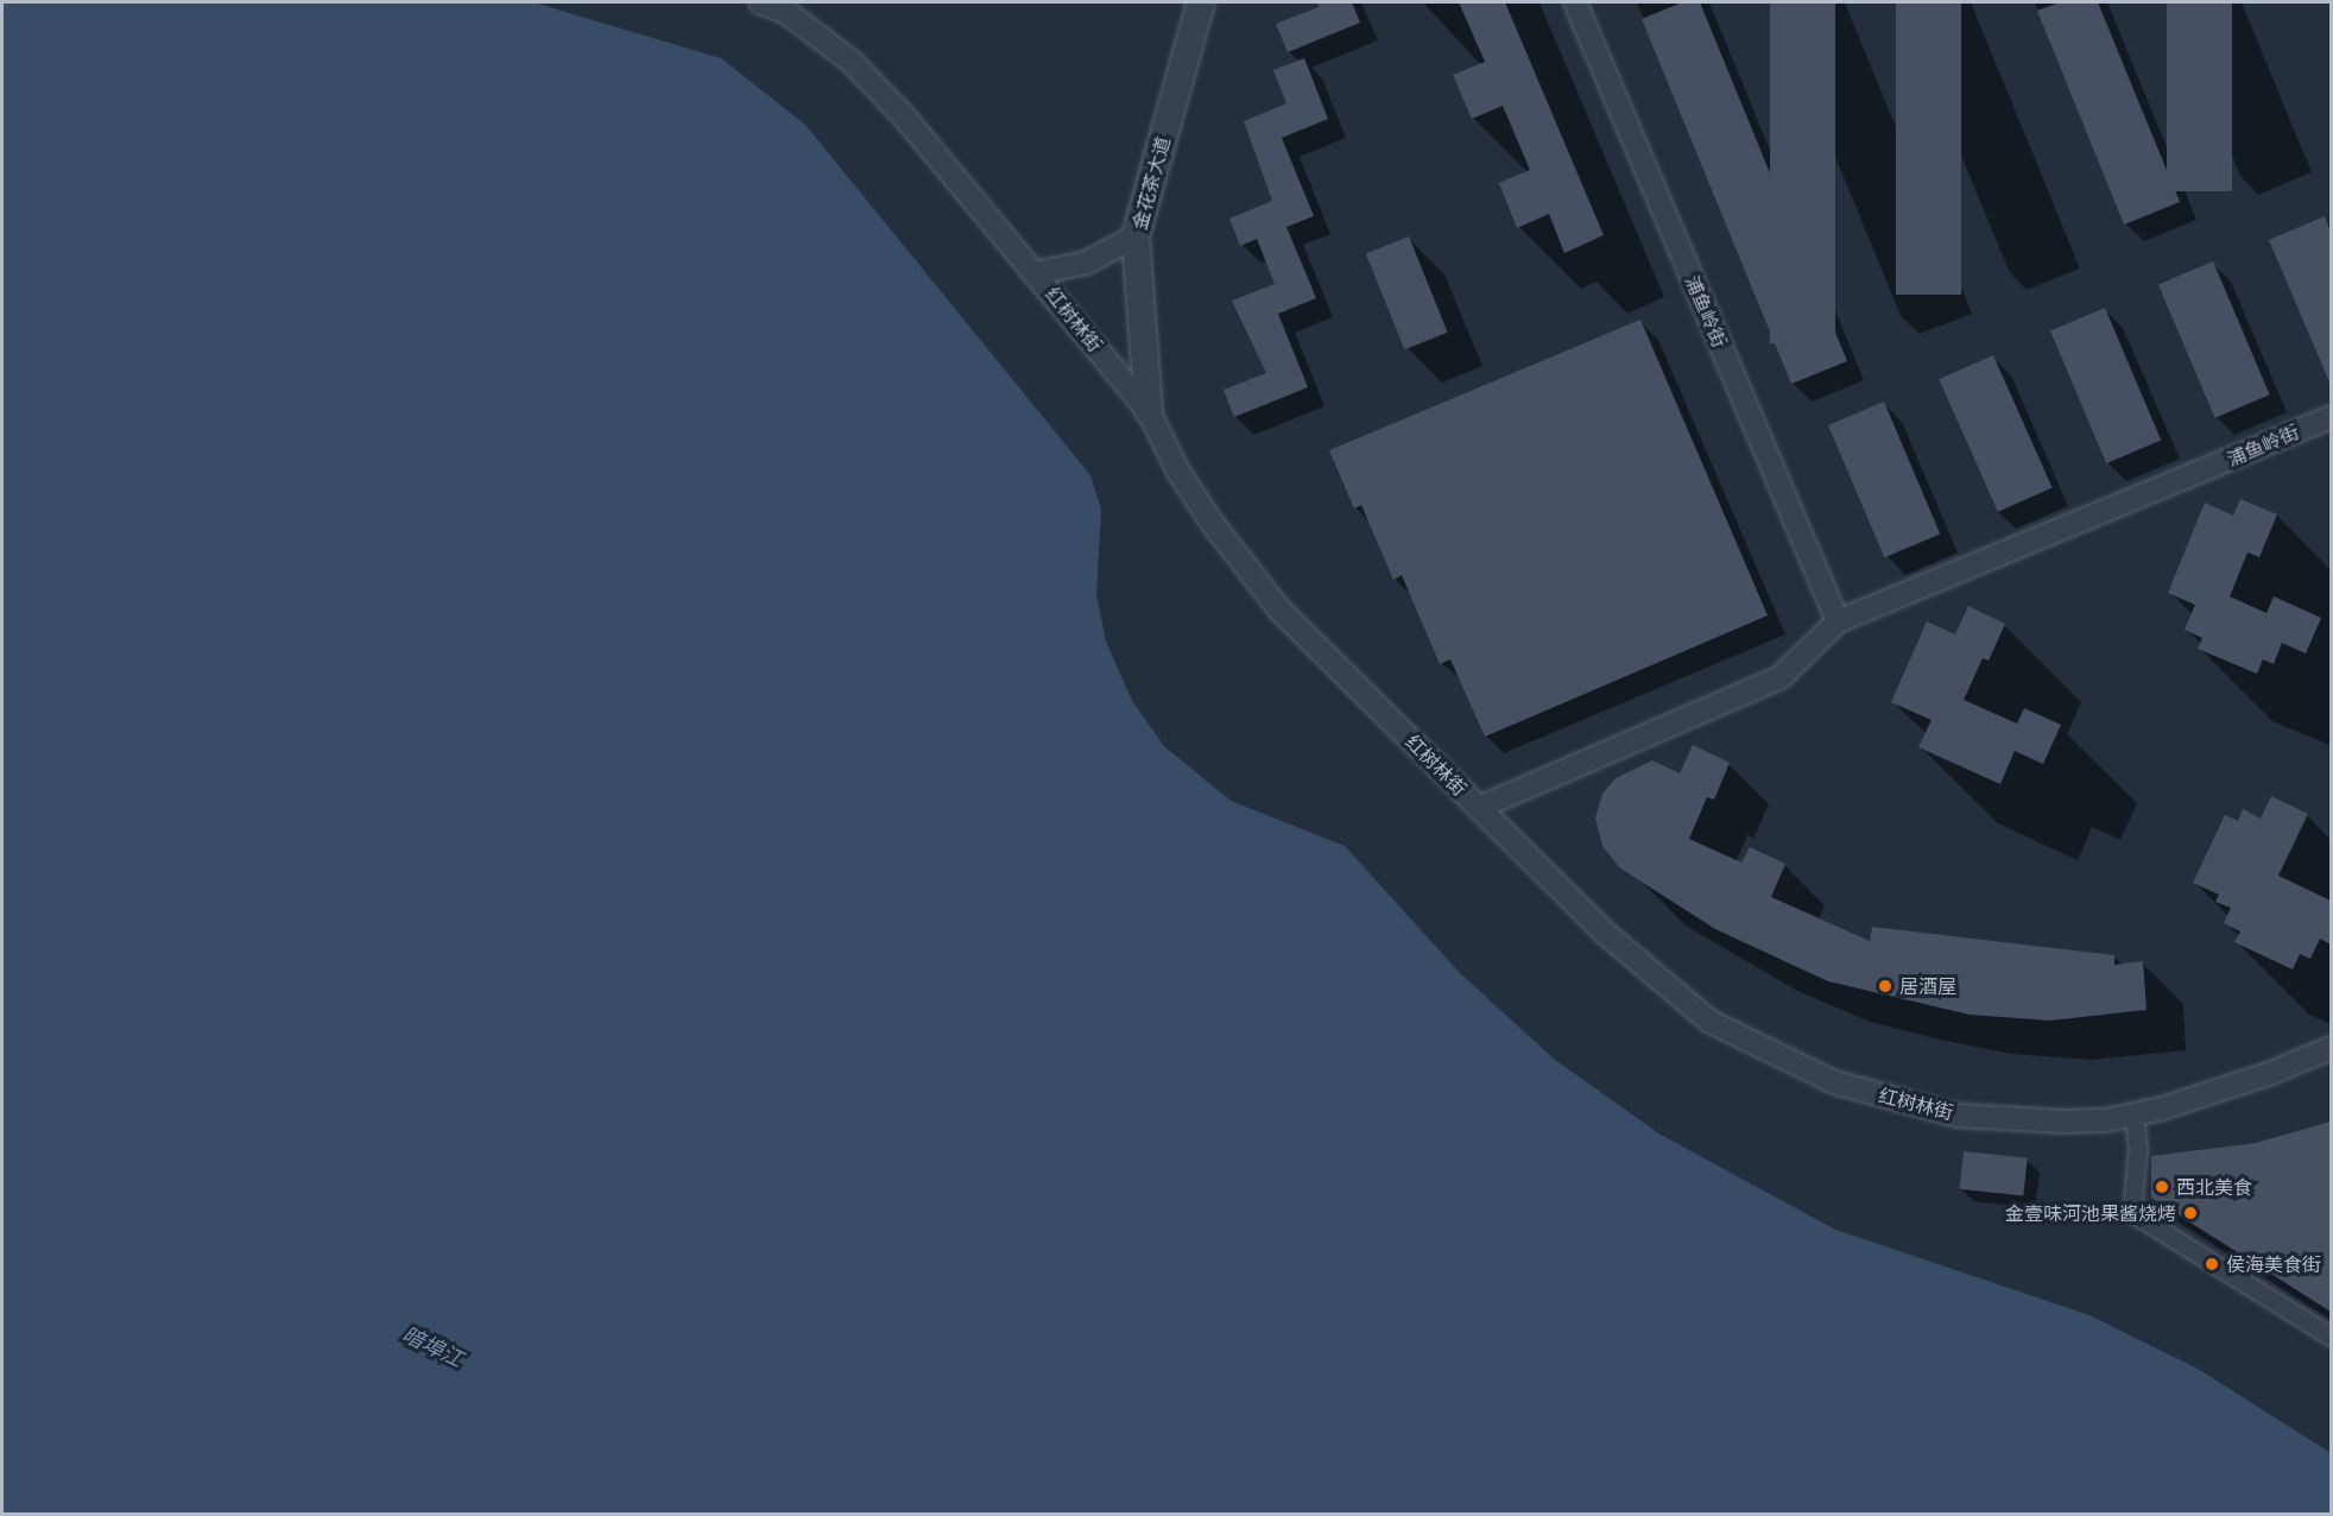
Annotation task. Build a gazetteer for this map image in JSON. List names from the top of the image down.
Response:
{
  "streets": {
    "street": ["金花茶大道", "浦鱼岭街", "红树林街"]
  },
  "crossings": [
    ["金花茶大道", "红树林街"],
    ["浦鱼岭街", "红树林街"]
  ],
  "water": ["暗埠江"],
  "places": [
    "居酒屋",
    "西北美食",
    "金壹味河池果酱烧烤",
    "侯海美食街"
  ]
}
